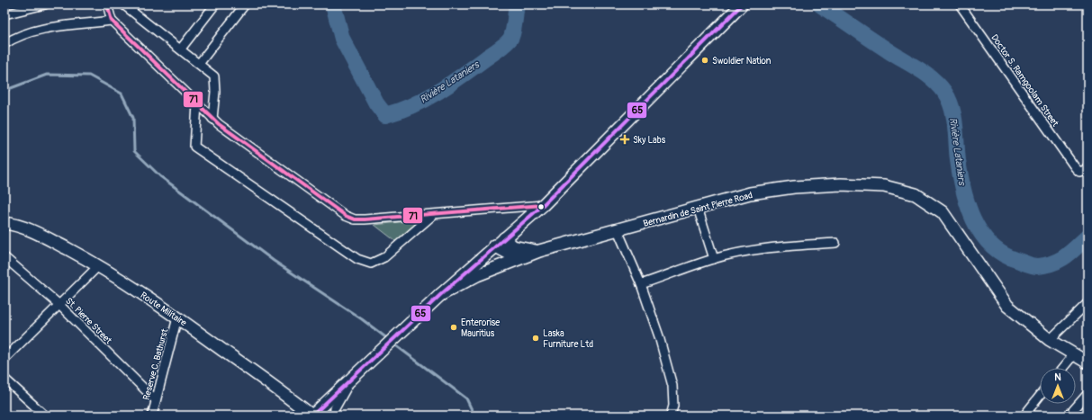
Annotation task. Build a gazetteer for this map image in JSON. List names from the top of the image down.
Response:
{
  "streets": {
    "main road": ["Bernardin de Saint Pierre Road", "Route Militaire"],
    "street": ["Doctor S. Ramgoolam Street", "St. Pierre Street", "Reserve C. Bathurst"]
  },
  "crossings": [
    ["Route Militaire", "Reserve C. Bathurst"],
    ["St. Pierre Street", "Reserve C. Bathurst"]
  ],
  "water": ["Rivière Lataniers"],
  "places": {
    "other": ["Swoldier Nation", "Enterorise Mauritius", "Laska Furniture Ltd"],
    "health": ["Sky Labs"]
  },
  "lines": ["transit line 71", "transit line 65"],
  "north": "top"
}
